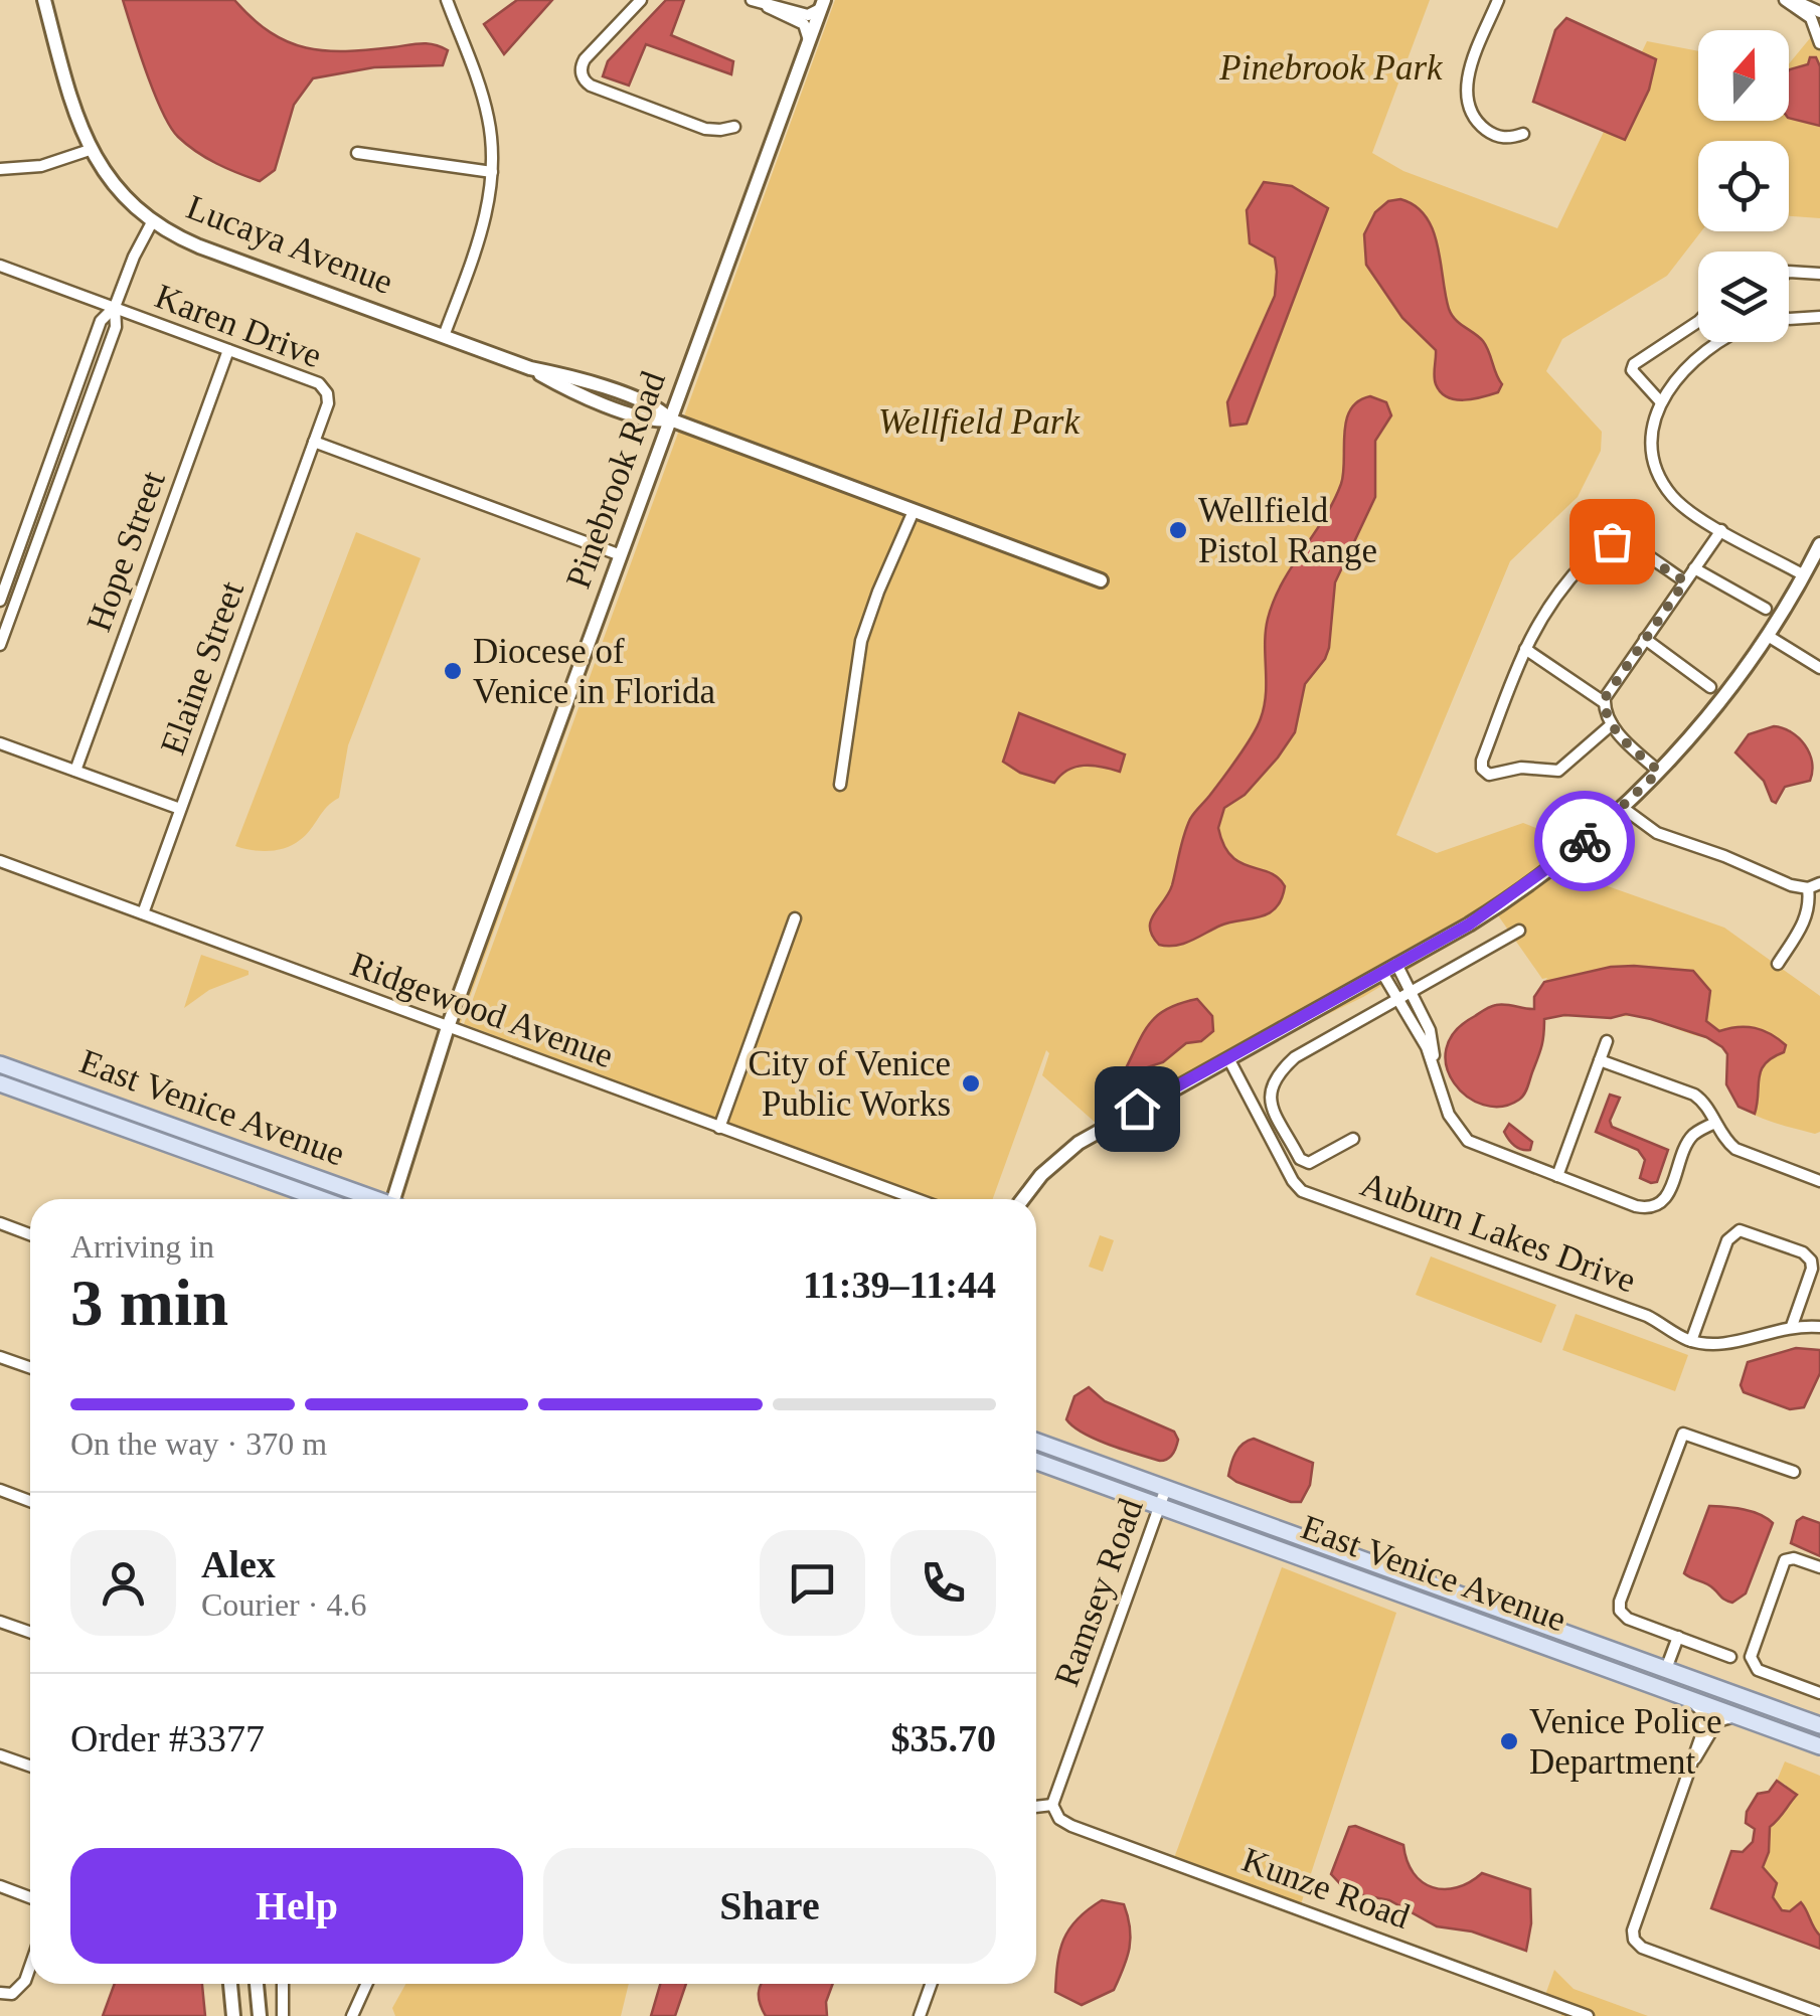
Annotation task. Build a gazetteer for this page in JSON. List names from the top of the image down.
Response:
{
  "streets": {
    "main road": ["East Venice Avenue"],
    "street": [
      "Lucaya Avenue",
      "Karen Drive",
      "Pinebrook Road",
      "Hope Street",
      "Elaine Street",
      "Ridgewood Avenue",
      "Auburn Lakes Drive",
      "Ramsey Road",
      "Kunze Road"
    ]
  },
  "crossings": [
    ["Lucaya Avenue", "Pinebrook Road"],
    ["Karen Drive", "Hope Street"],
    ["Karen Drive", "Elaine Street"],
    ["Pinebrook Road", "Ridgewood Avenue"],
    ["Elaine Street", "Ridgewood Avenue"],
    ["East Venice Avenue", "Ramsey Road"],
    ["Ramsey Road", "Kunze Road"]
  ],
  "parks": ["Pinebrook Park", "Wellfield Park"],
  "places": [
    "Wellfield Pistol Range",
    "Diocese of Venice in Florida",
    "City of Venice Public Works",
    "Venice Police Department"
  ],
  "north": "top",
  "page": {
    "heading": ["3 min", "Arriving in", "11:39–11:44"],
    "panel": [
      "Alex",
      "Courier · 4.6",
      "Order #3377",
      "$35.70"
    ],
    "bar": "On the way · 370 m",
    "buttons": ["Help", "Share"]
  }
}
